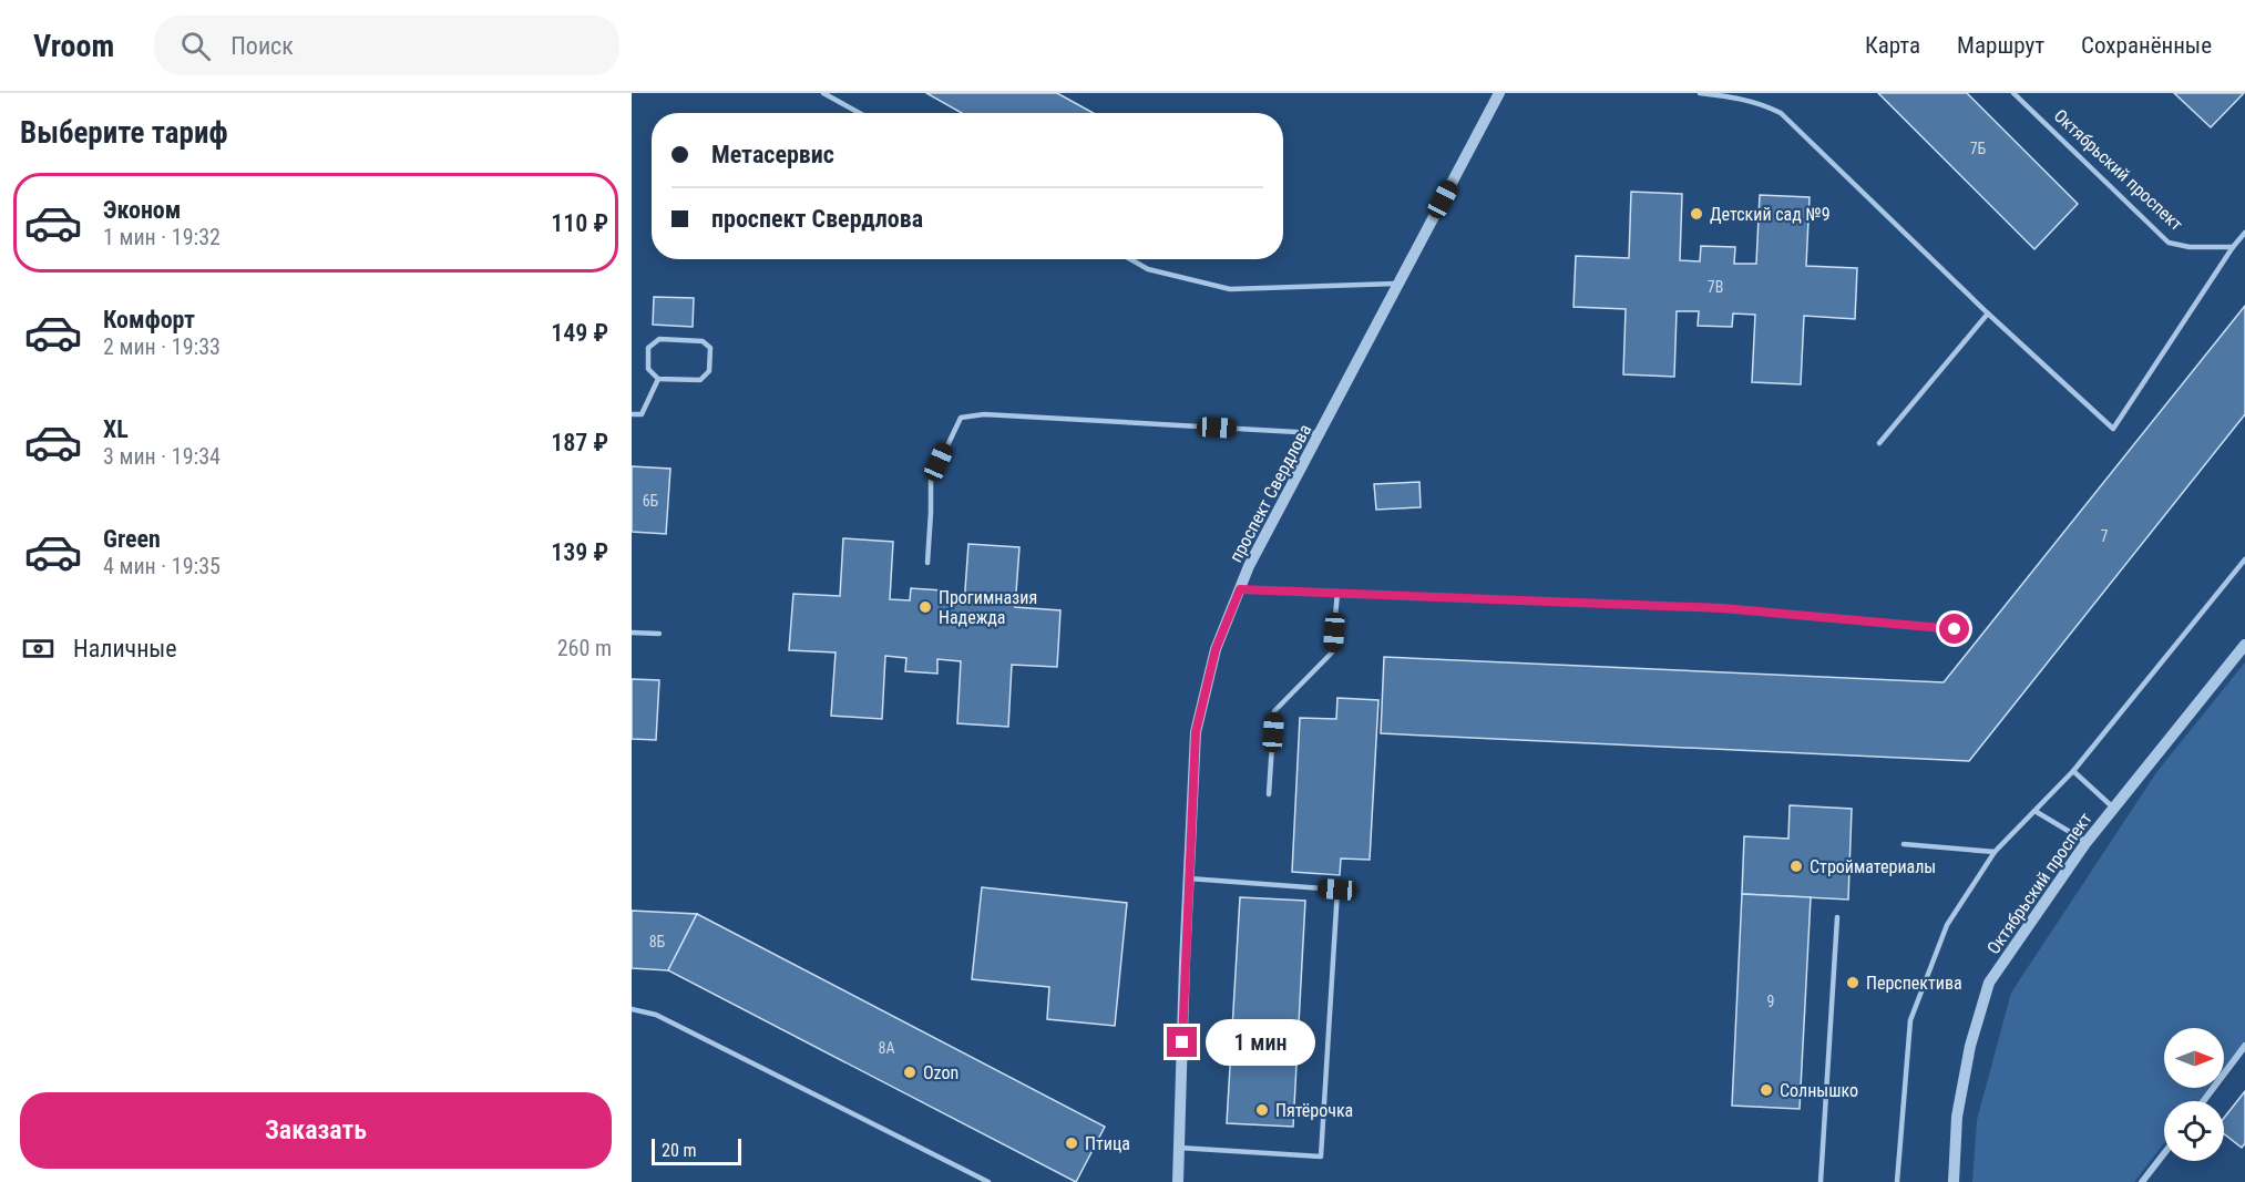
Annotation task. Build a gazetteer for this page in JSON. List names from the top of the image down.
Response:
{
  "streets": {
    "street": ["Октябрьский проспект", "проспект Свердлова"]
  },
  "places": [
    "Детский сад №9",
    "Прогимназия Надежда",
    "Стройматериалы",
    "Перспектива",
    "Ozon",
    "Солнышко",
    "Пятёрочка",
    "Птица"
  ],
  "house_numbers": [
    "7Б",
    "7В",
    "6Б",
    "7",
    "8Б",
    "9",
    "8А"
  ],
  "scale_bar": "20 m",
  "north": "right",
  "page": {
    "header": "Vroom",
    "search": "Поиск",
    "nav": ["Карта", "Маршрут", "Сохранённые"],
    "heading": "Выберите тариф",
    "banner": ["Метасервис", "проспект Свердлова"],
    "list": [
      {
        "name": "Эконом",
        "note": "1 мин · 19:32",
        "value": "110 ₽"
      },
      {
        "name": "Комфорт",
        "note": "2 мин · 19:33",
        "value": "149 ₽"
      },
      {
        "name": "XL",
        "note": "3 мин · 19:34",
        "value": "187 ₽"
      },
      {
        "name": "Green",
        "note": "4 мин · 19:35",
        "value": "139 ₽"
      }
    ],
    "pay": ["Наличные", "260 m"],
    "bubble": "1 мин",
    "buttons": "Заказать",
    "scale": "20 m"
  }
}
